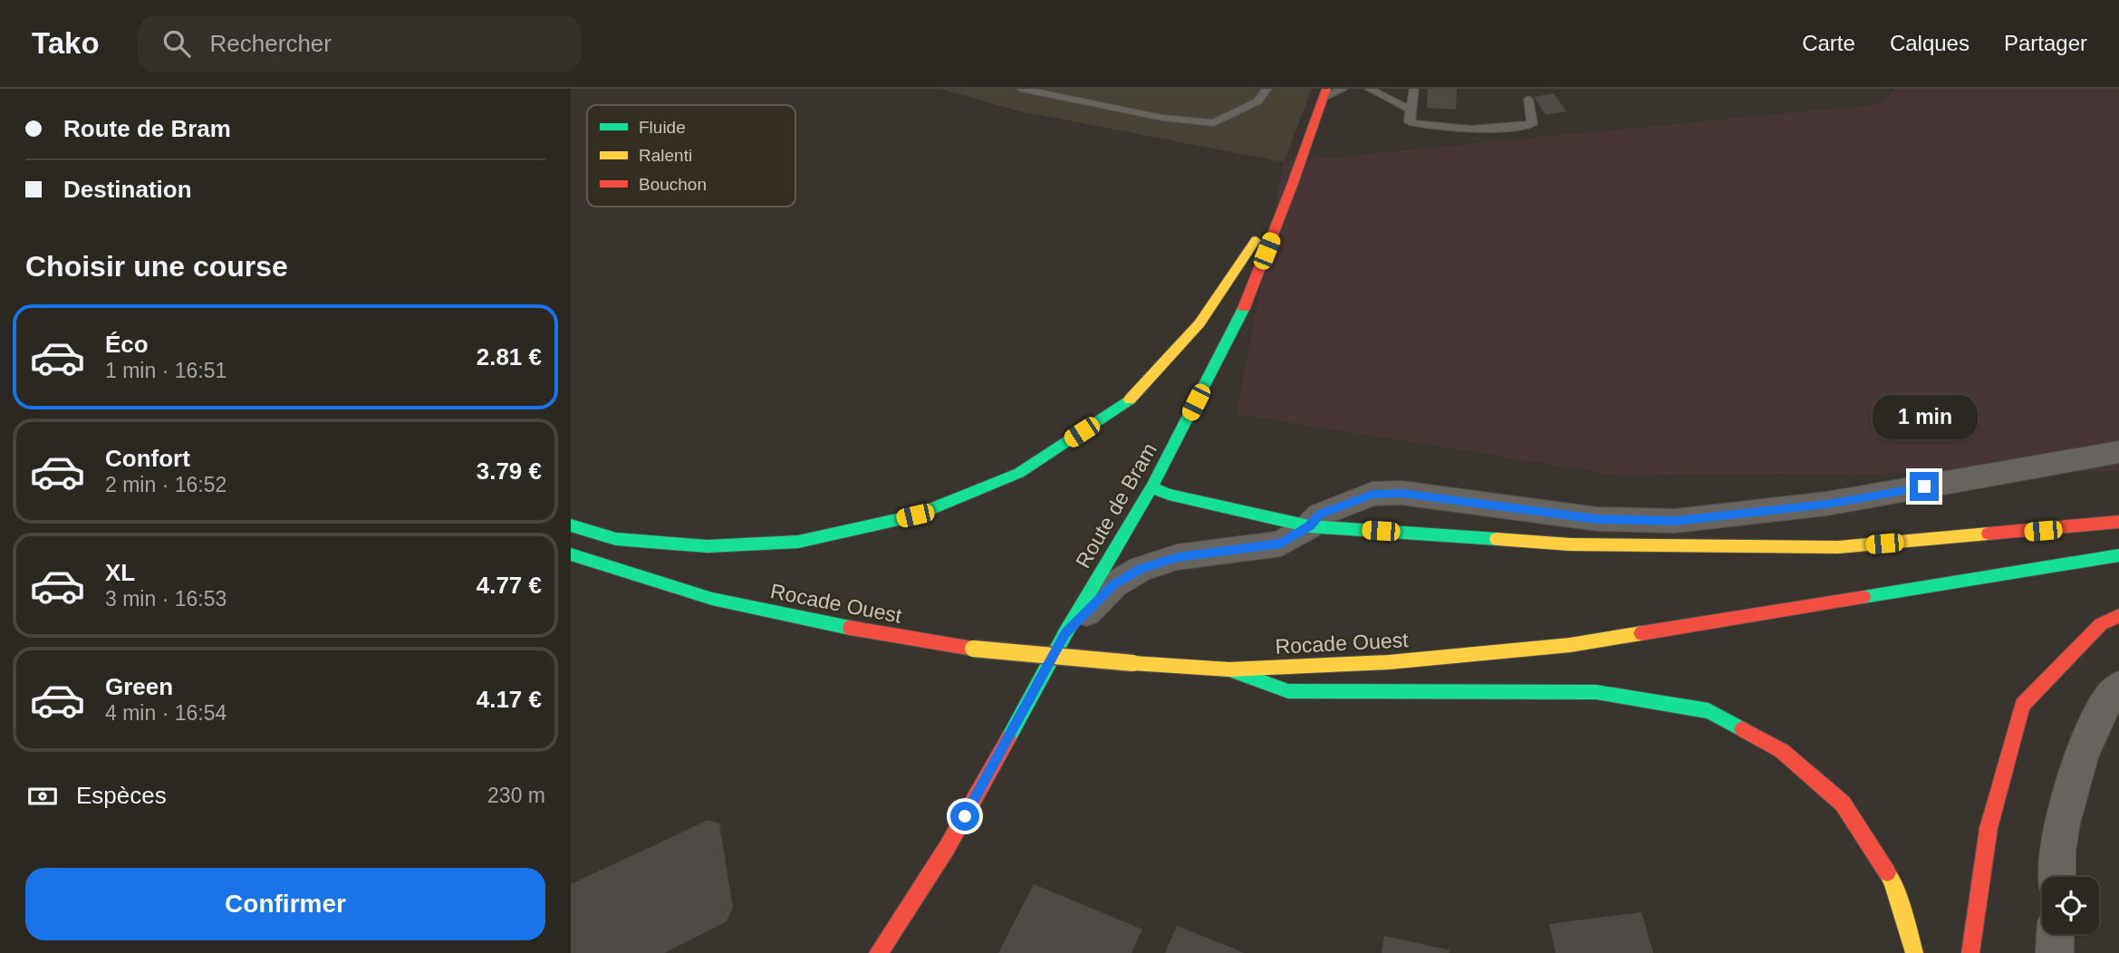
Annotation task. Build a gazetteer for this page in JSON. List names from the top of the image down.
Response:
{
  "streets": {
    "main road": ["Route de Bram", "Rocade Ouest"]
  },
  "legend": ["Fluide", "Ralenti", "Bouchon"],
  "page": {
    "header": "Tako",
    "search": "Rechercher",
    "nav": ["Carte", "Calques", "Partager"],
    "banner": ["Route de Bram", "Destination"],
    "heading": "Choisir une course",
    "list": [
      {
        "name": "Éco",
        "note": "1 min · 16:51",
        "value": "2.81 €"
      },
      {
        "name": "Confort",
        "note": "2 min · 16:52",
        "value": "3.79 €"
      },
      {
        "name": "XL",
        "note": "3 min · 16:53",
        "value": "4.77 €"
      },
      {
        "name": "Green",
        "note": "4 min · 16:54",
        "value": "4.17 €"
      }
    ],
    "bubble": "1 min",
    "pay": ["Espèces", "230 m"],
    "buttons": "Confirmer"
  }
}
